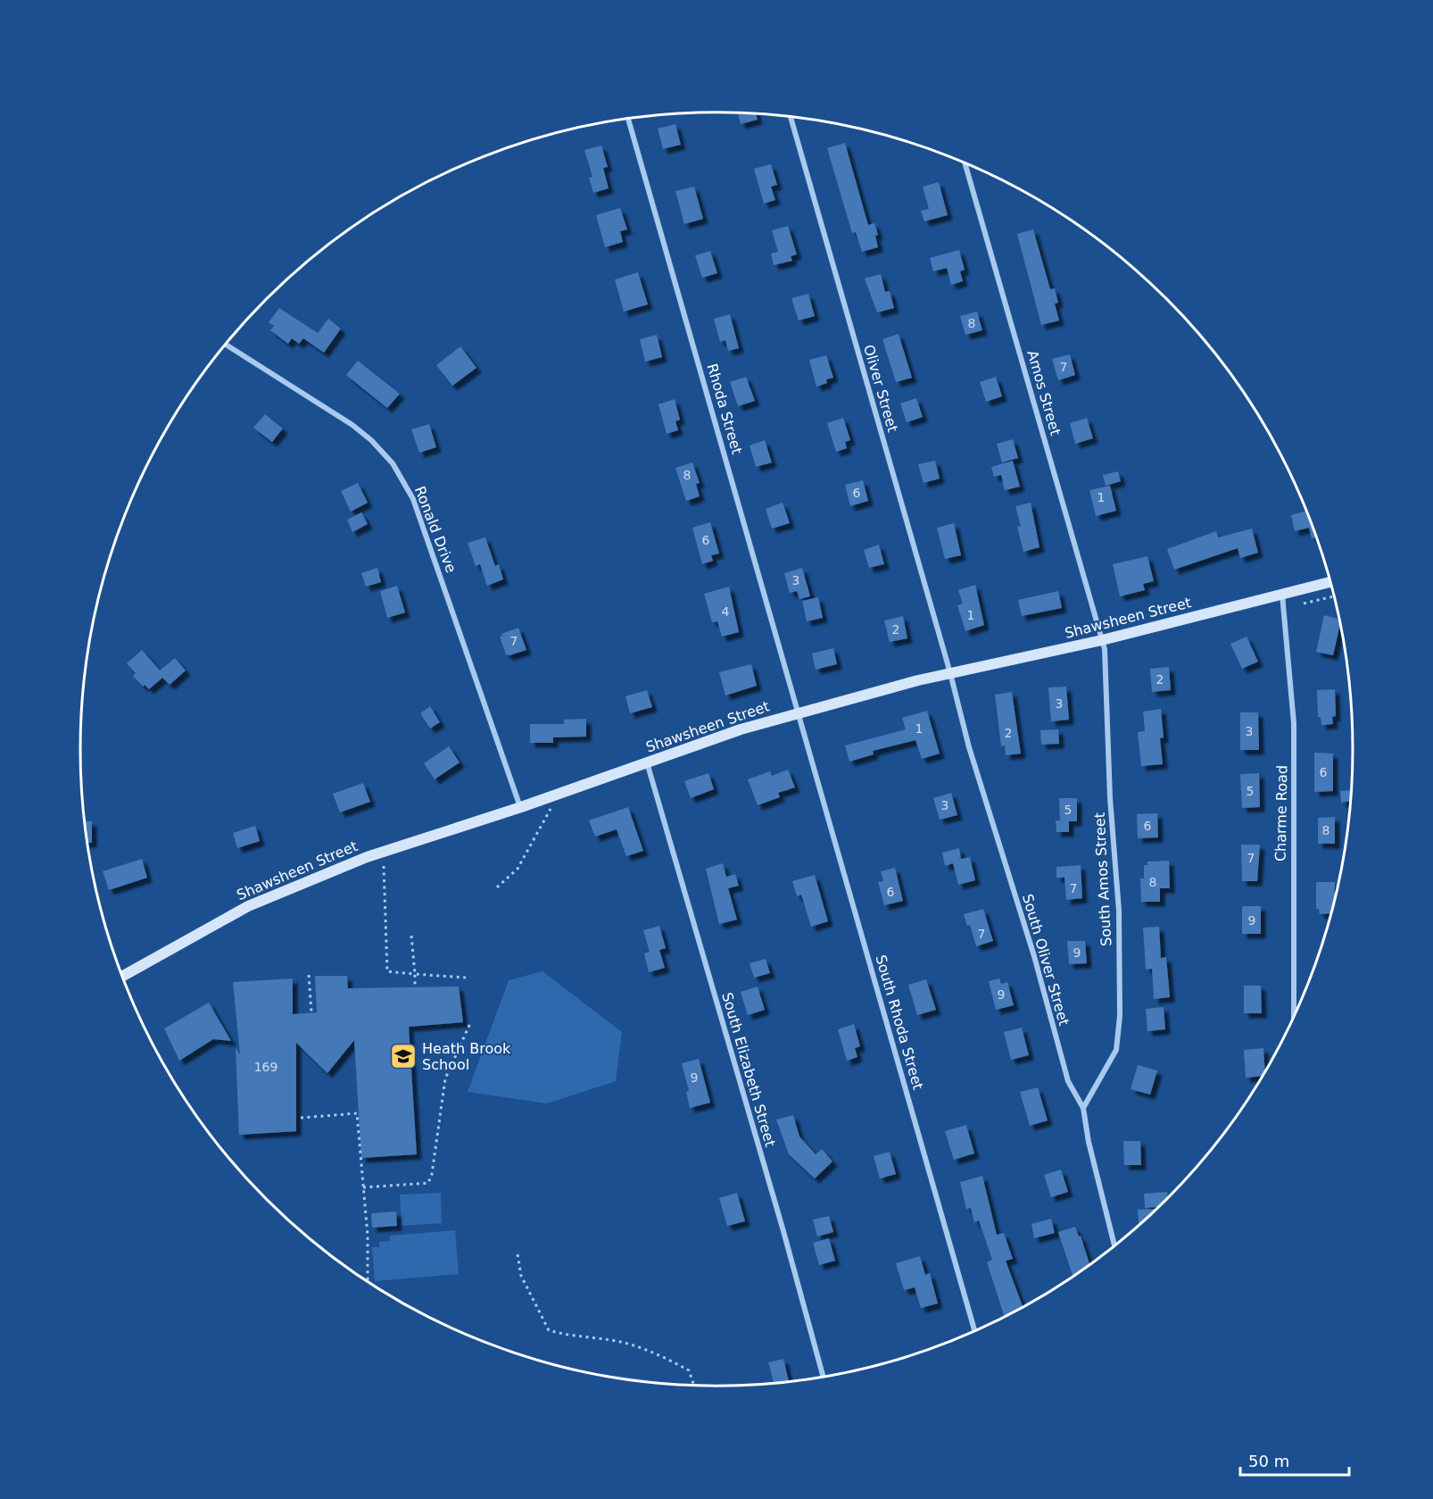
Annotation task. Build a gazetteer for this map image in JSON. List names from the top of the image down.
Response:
{
  "streets": {
    "main road": ["Shawsheen Street"],
    "street": [
      "Oliver Street",
      "Amos Street",
      "Rhoda Street",
      "Ronald Drive",
      "Charme Road",
      "South Amos Street",
      "South Oliver Street",
      "South Rhoda Street",
      "South Elizabeth Street"
    ]
  },
  "crossings": [
    ["Oliver Street", "Shawsheen Street"],
    ["Oliver Street", "South Oliver Street"],
    ["Amos Street", "Shawsheen Street"],
    ["Amos Street", "South Amos Street"],
    ["Rhoda Street", "Shawsheen Street"],
    ["Rhoda Street", "South Rhoda Street"],
    ["Ronald Drive", "Shawsheen Street"],
    ["Shawsheen Street", "Charme Road"],
    ["Shawsheen Street", "South Amos Street"],
    ["Shawsheen Street", "South Oliver Street"],
    ["Shawsheen Street", "South Rhoda Street"],
    ["Shawsheen Street", "South Elizabeth Street"],
    ["South Amos Street", "South Oliver Street"]
  ],
  "places": {
    "school or university": ["Heath Brook School"]
  },
  "house_numbers": [
    "8",
    "7",
    "8",
    "6",
    "1",
    "6",
    "3",
    "4",
    "1",
    "2",
    "7",
    "2",
    "3",
    "1",
    "3",
    "2",
    "6",
    "5",
    "3",
    "5",
    "6",
    "8",
    "7",
    "8",
    "7",
    "6",
    "9",
    "7",
    "9",
    "9",
    "169",
    "9"
  ],
  "scale_bar": "50 m"
}
